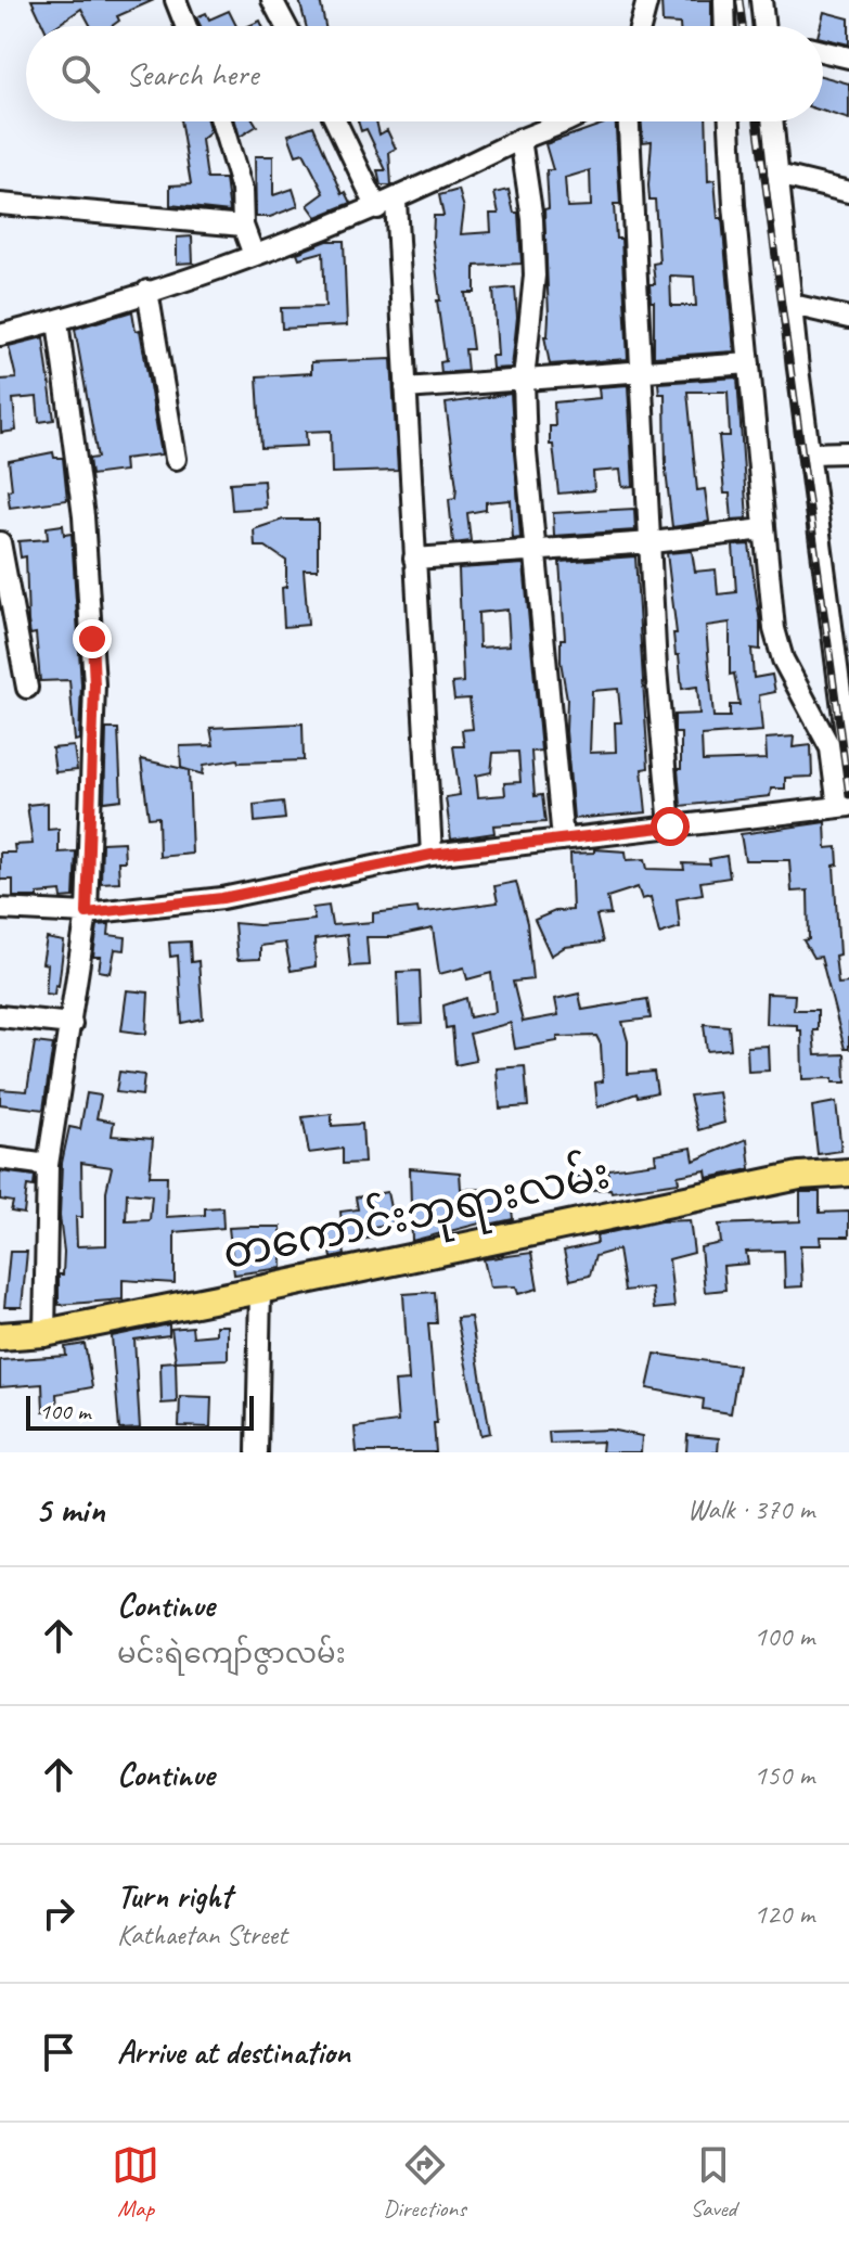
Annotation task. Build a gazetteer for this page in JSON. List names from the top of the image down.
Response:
{
  "streets": {
    "main road": ["တကောင်းဘုရားလမ်း"]
  },
  "scale_bar": "100 m",
  "page": {
    "search": "Search here",
    "scale": "100 m",
    "heading": ["5 min", "Walk · 370 m"],
    "list": [
      ["Continue", "မင်းရဲကျော်ဇွာလမ်း", "100 m"],
      ["Continue", "150 m"],
      ["Turn right", "Kathaetan Street", "120 m"],
      "Arrive at destination"
    ],
    "nav": ["Map", "Directions", "Saved"]
  }
}
